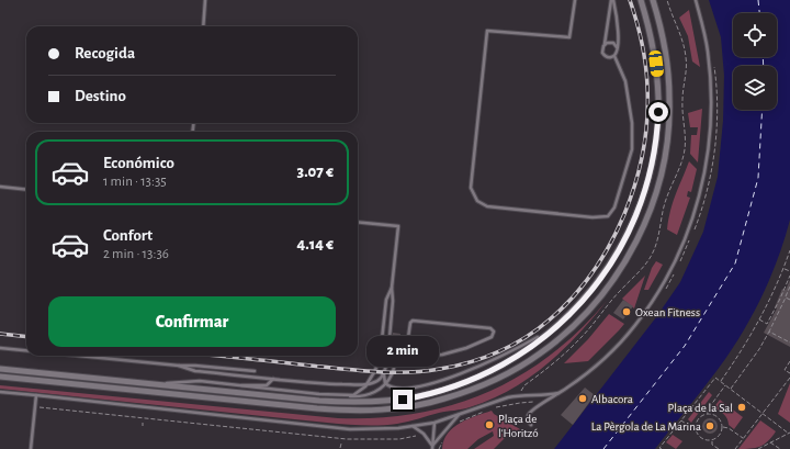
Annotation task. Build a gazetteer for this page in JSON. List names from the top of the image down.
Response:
{
  "places": [
    "Oxean Fitness",
    "Albacora",
    "Plaça de la Sal",
    "Plaça de l'Horitzó",
    "La Pèrgola de La Marina"
  ],
  "page": {
    "banner": ["Recogida", "Destino"],
    "list": [
      {
        "name": "Económico",
        "note": "1 min · 13:35",
        "value": "3.07 €"
      },
      {
        "name": "Confort",
        "note": "2 min · 13:36",
        "value": "4.14 €"
      }
    ],
    "buttons": "Confirmar",
    "bubble": "2 min"
  }
}
